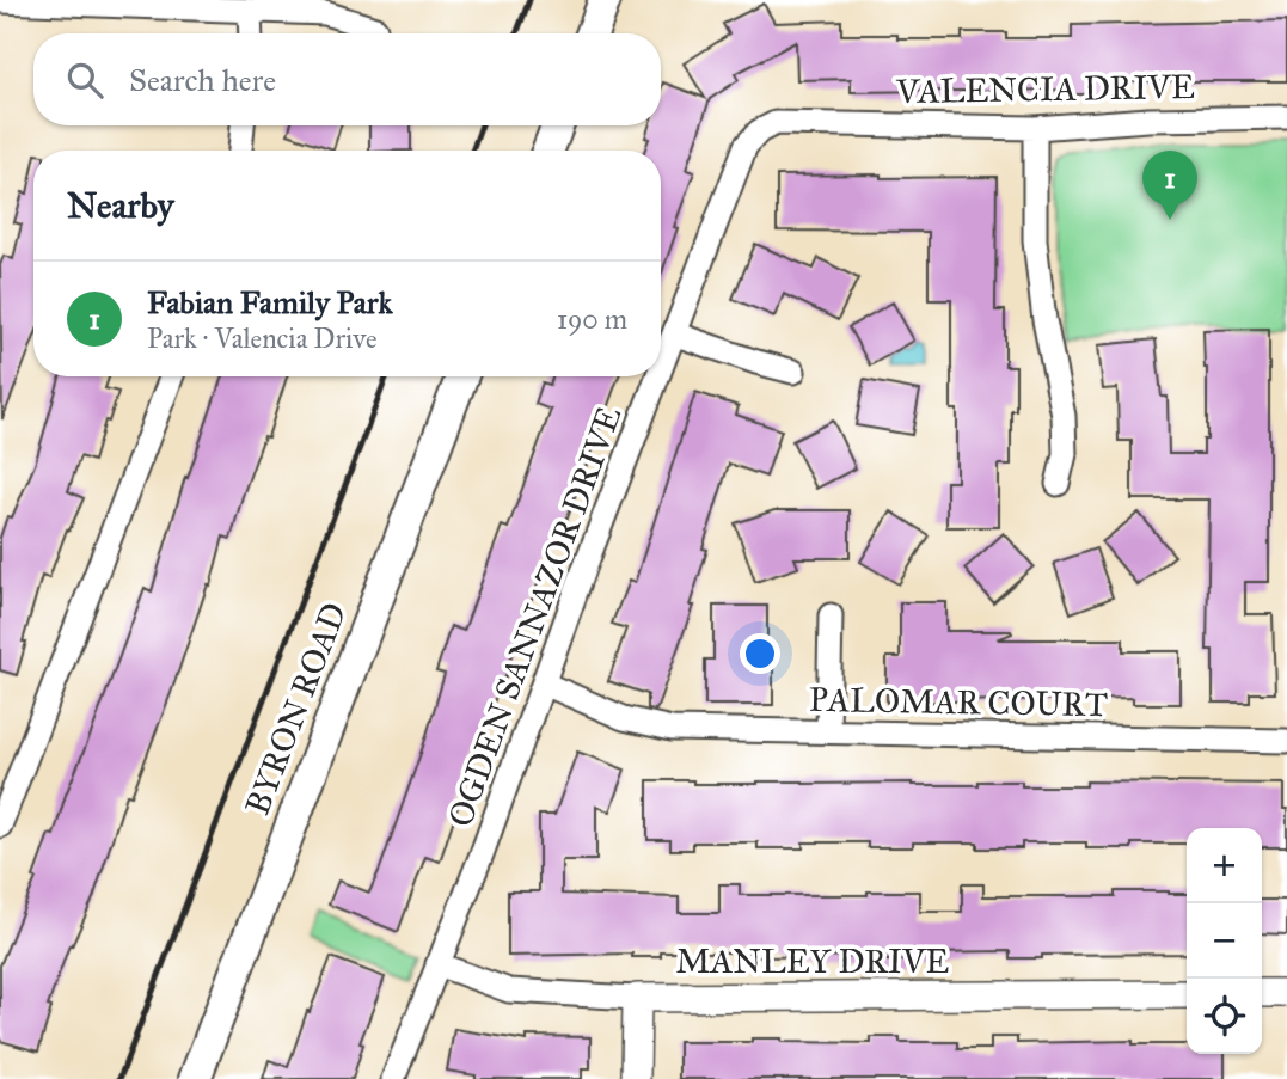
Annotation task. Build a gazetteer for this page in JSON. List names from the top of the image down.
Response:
{
  "streets": {
    "main road": ["BYRON ROAD"],
    "street": [
      "VALENCIA DRIVE",
      "OGDEN SANNAZOR DRIVE",
      "PALOMAR COURT",
      "MANLEY DRIVE"
    ]
  },
  "crossings": [
    ["VALENCIA DRIVE", "OGDEN SANNAZOR DRIVE"],
    ["OGDEN SANNAZOR DRIVE", "PALOMAR COURT"],
    ["OGDEN SANNAZOR DRIVE", "MANLEY DRIVE"]
  ],
  "page": {
    "search": "Search here",
    "pins": "1",
    "heading": "Nearby",
    "list": [
      {
        "mark": "1",
        "name": "Fabian Family Park",
        "note": "Park · Valencia Drive",
        "value": "190 m"
      }
    ],
    "map_buttons": ["+", "−"]
  }
}
